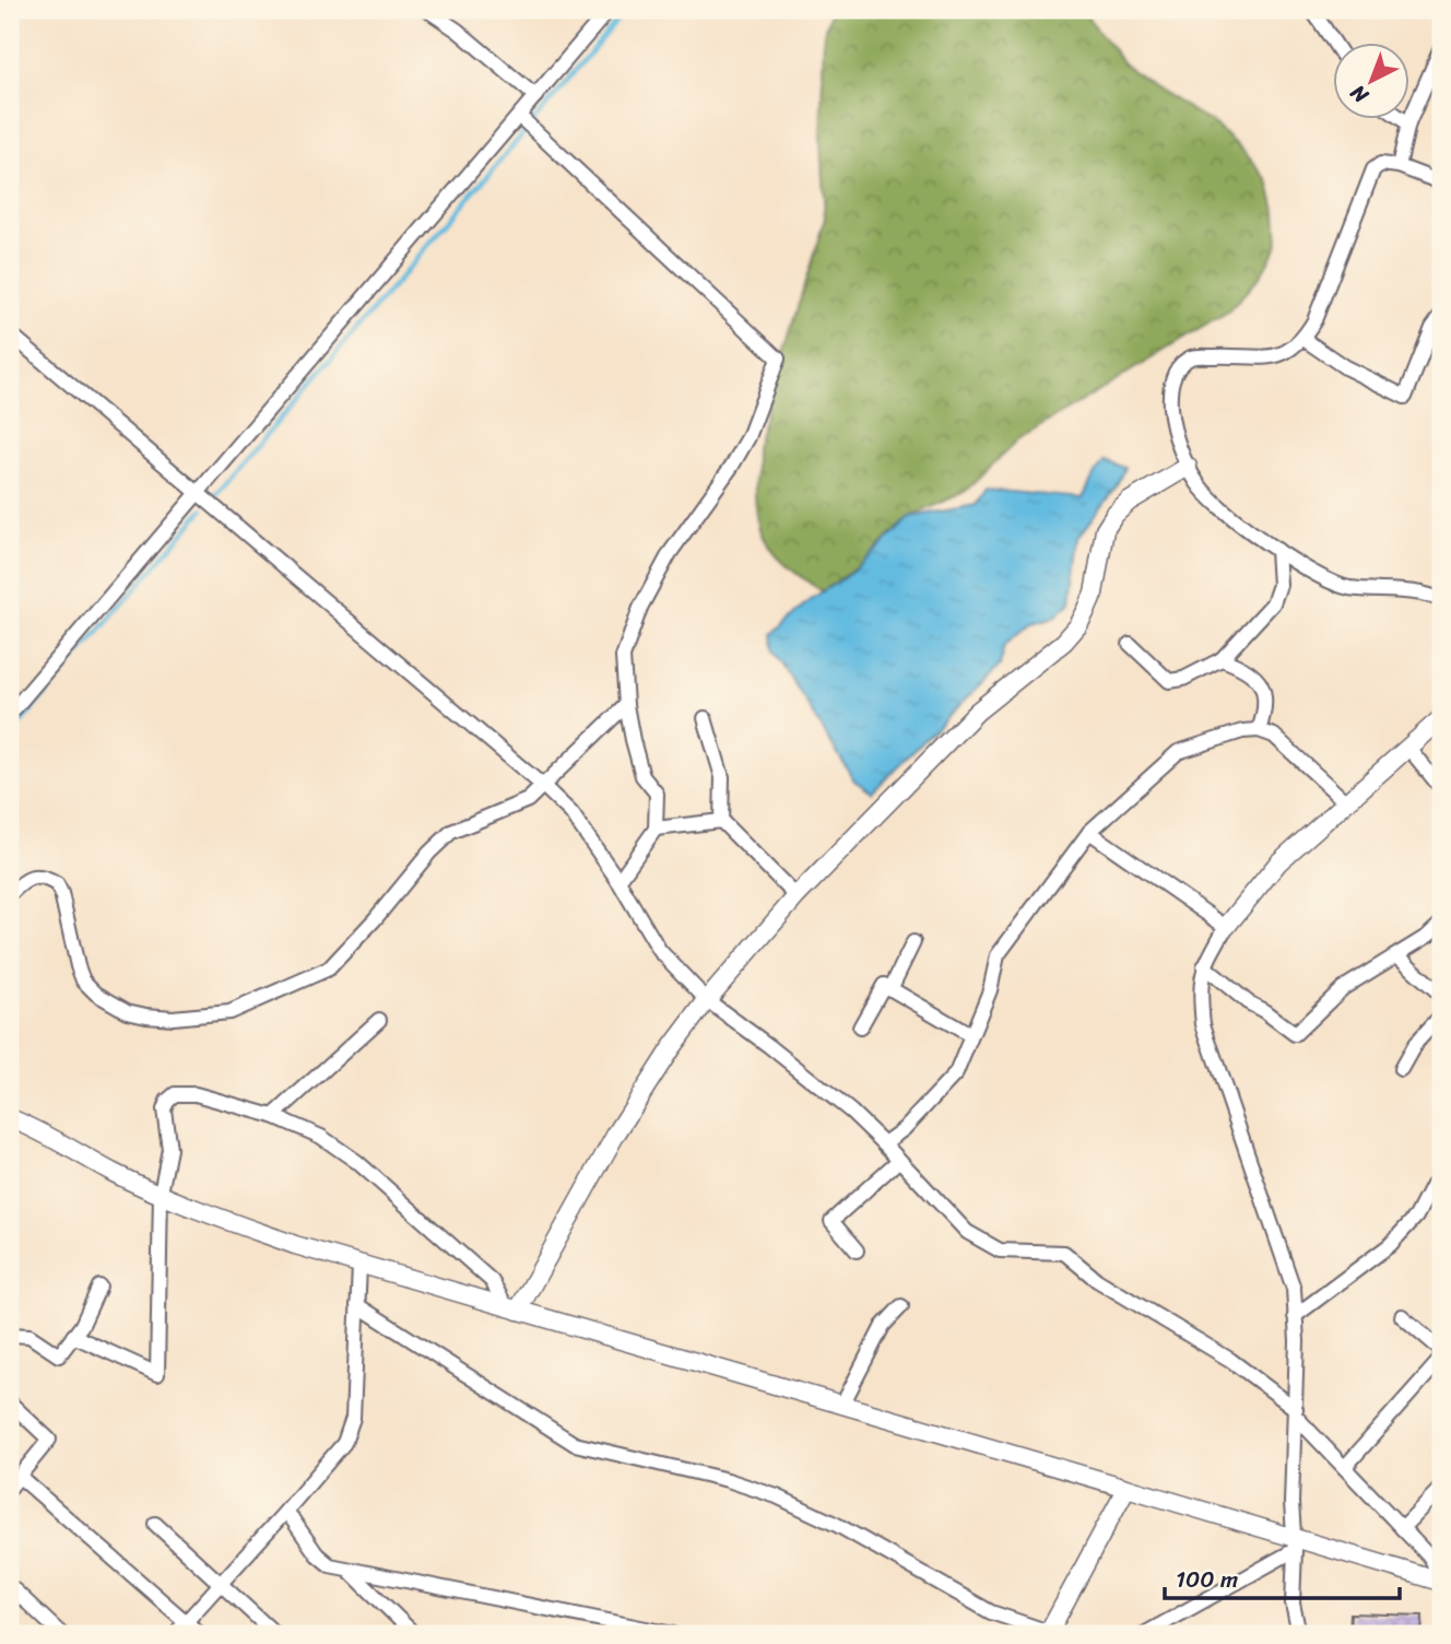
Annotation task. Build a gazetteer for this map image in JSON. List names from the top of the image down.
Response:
{
  "scale_bar": "100 m",
  "north": "bottom left"
}
